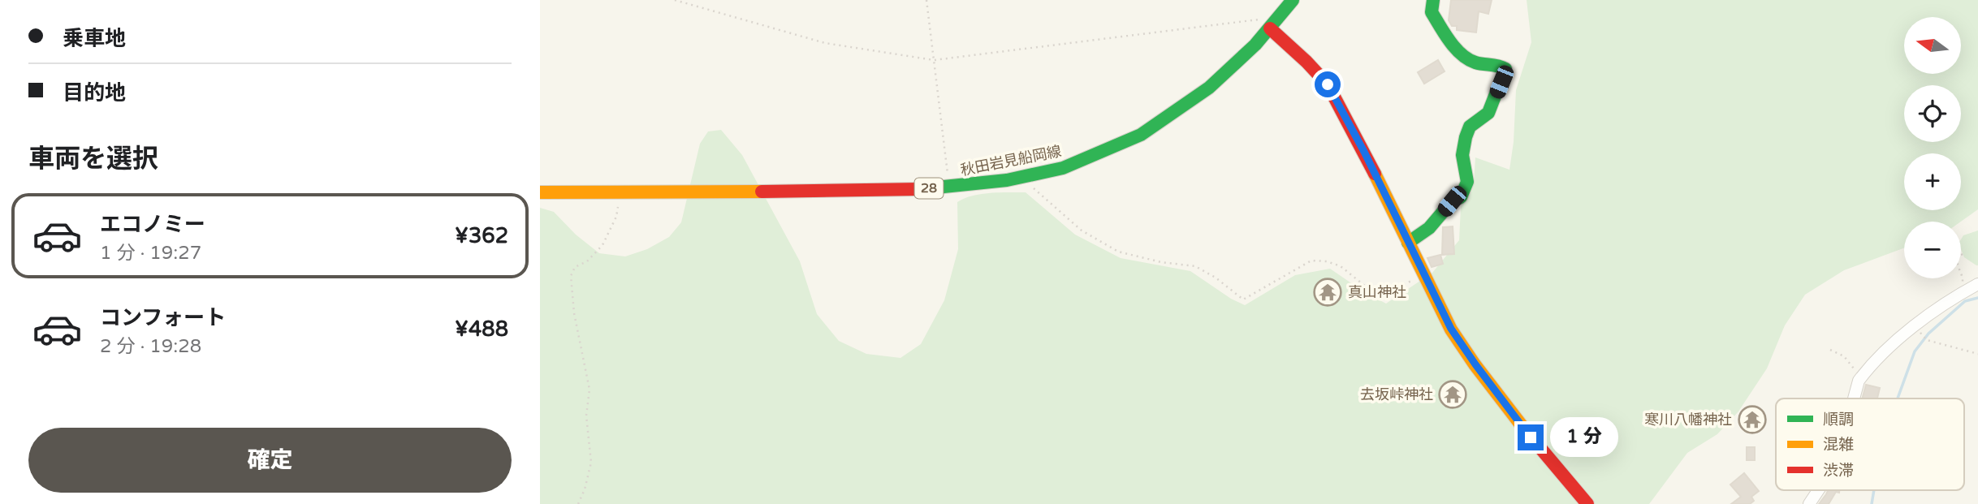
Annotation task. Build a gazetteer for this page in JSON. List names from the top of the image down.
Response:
{
  "streets": {
    "street": ["秋田岩見船岡線", "28"]
  },
  "places": {
    "temple": ["真山神社", "去坂峠神社", "寒川八幡神社"]
  },
  "legend": ["順調", "混雑", "渋滞"],
  "north": "left",
  "page": {
    "banner": ["乗車地", "目的地"],
    "map_buttons": ["+", "−"],
    "heading": "車両を選択",
    "list": [
      {
        "name": "エコノミー",
        "note": "1 分 · 19:27",
        "value": "¥362"
      },
      {
        "name": "コンフォート",
        "note": "2 分 · 19:28",
        "value": "¥488"
      }
    ],
    "buttons": "確定",
    "bubble": "1 分"
  }
}
